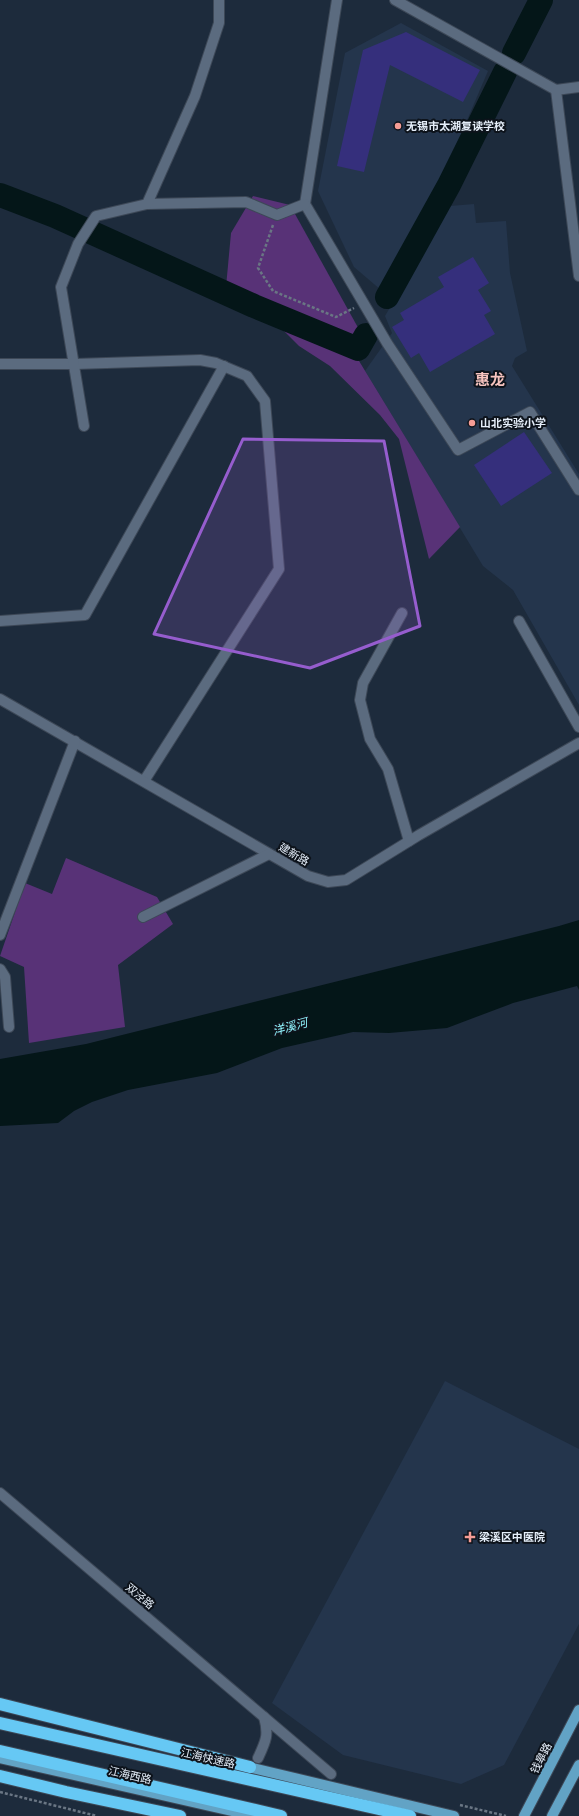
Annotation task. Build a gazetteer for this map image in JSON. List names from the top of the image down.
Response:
{
  "streets": {
    "highway": ["江海快速路"],
    "main road": ["钱皋路", "江海西路"],
    "street": ["建新路", "双泾路"]
  },
  "districts": ["惠龙"],
  "water": ["洋溪河"],
  "places": {
    "other": ["无锡市太湖复读学校", "山北实验小学"],
    "health": ["梁溪区中医院"]
  }
}
